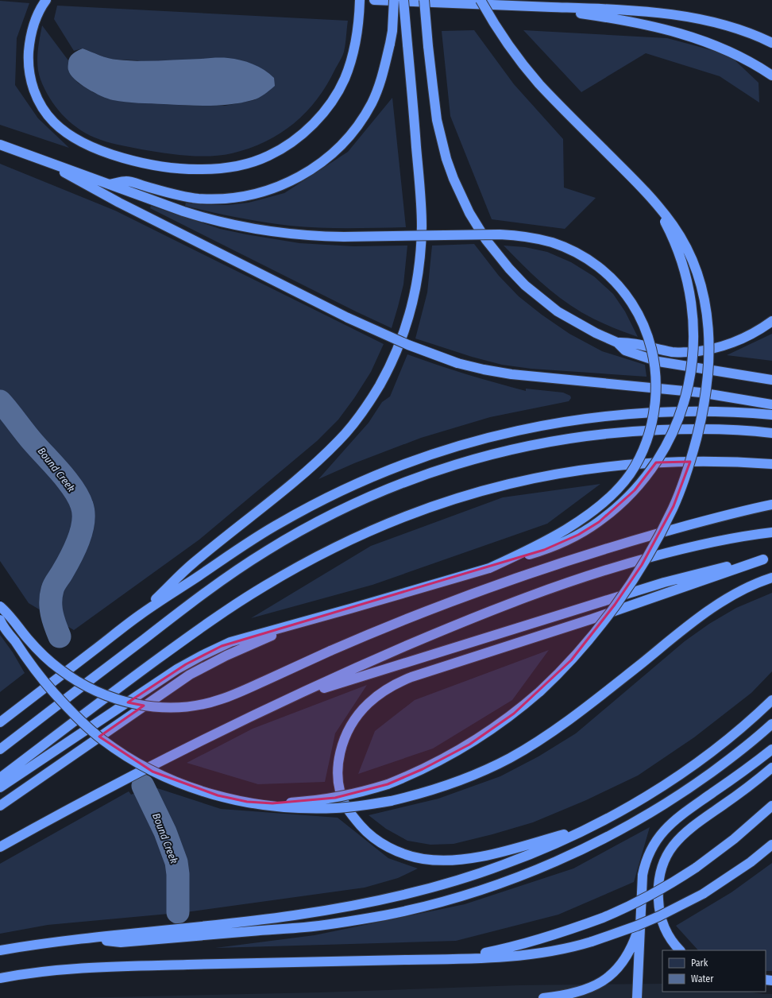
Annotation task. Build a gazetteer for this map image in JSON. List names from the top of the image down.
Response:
{
  "water": ["Bound Creek"],
  "legend": ["Park", "Water"]
}
